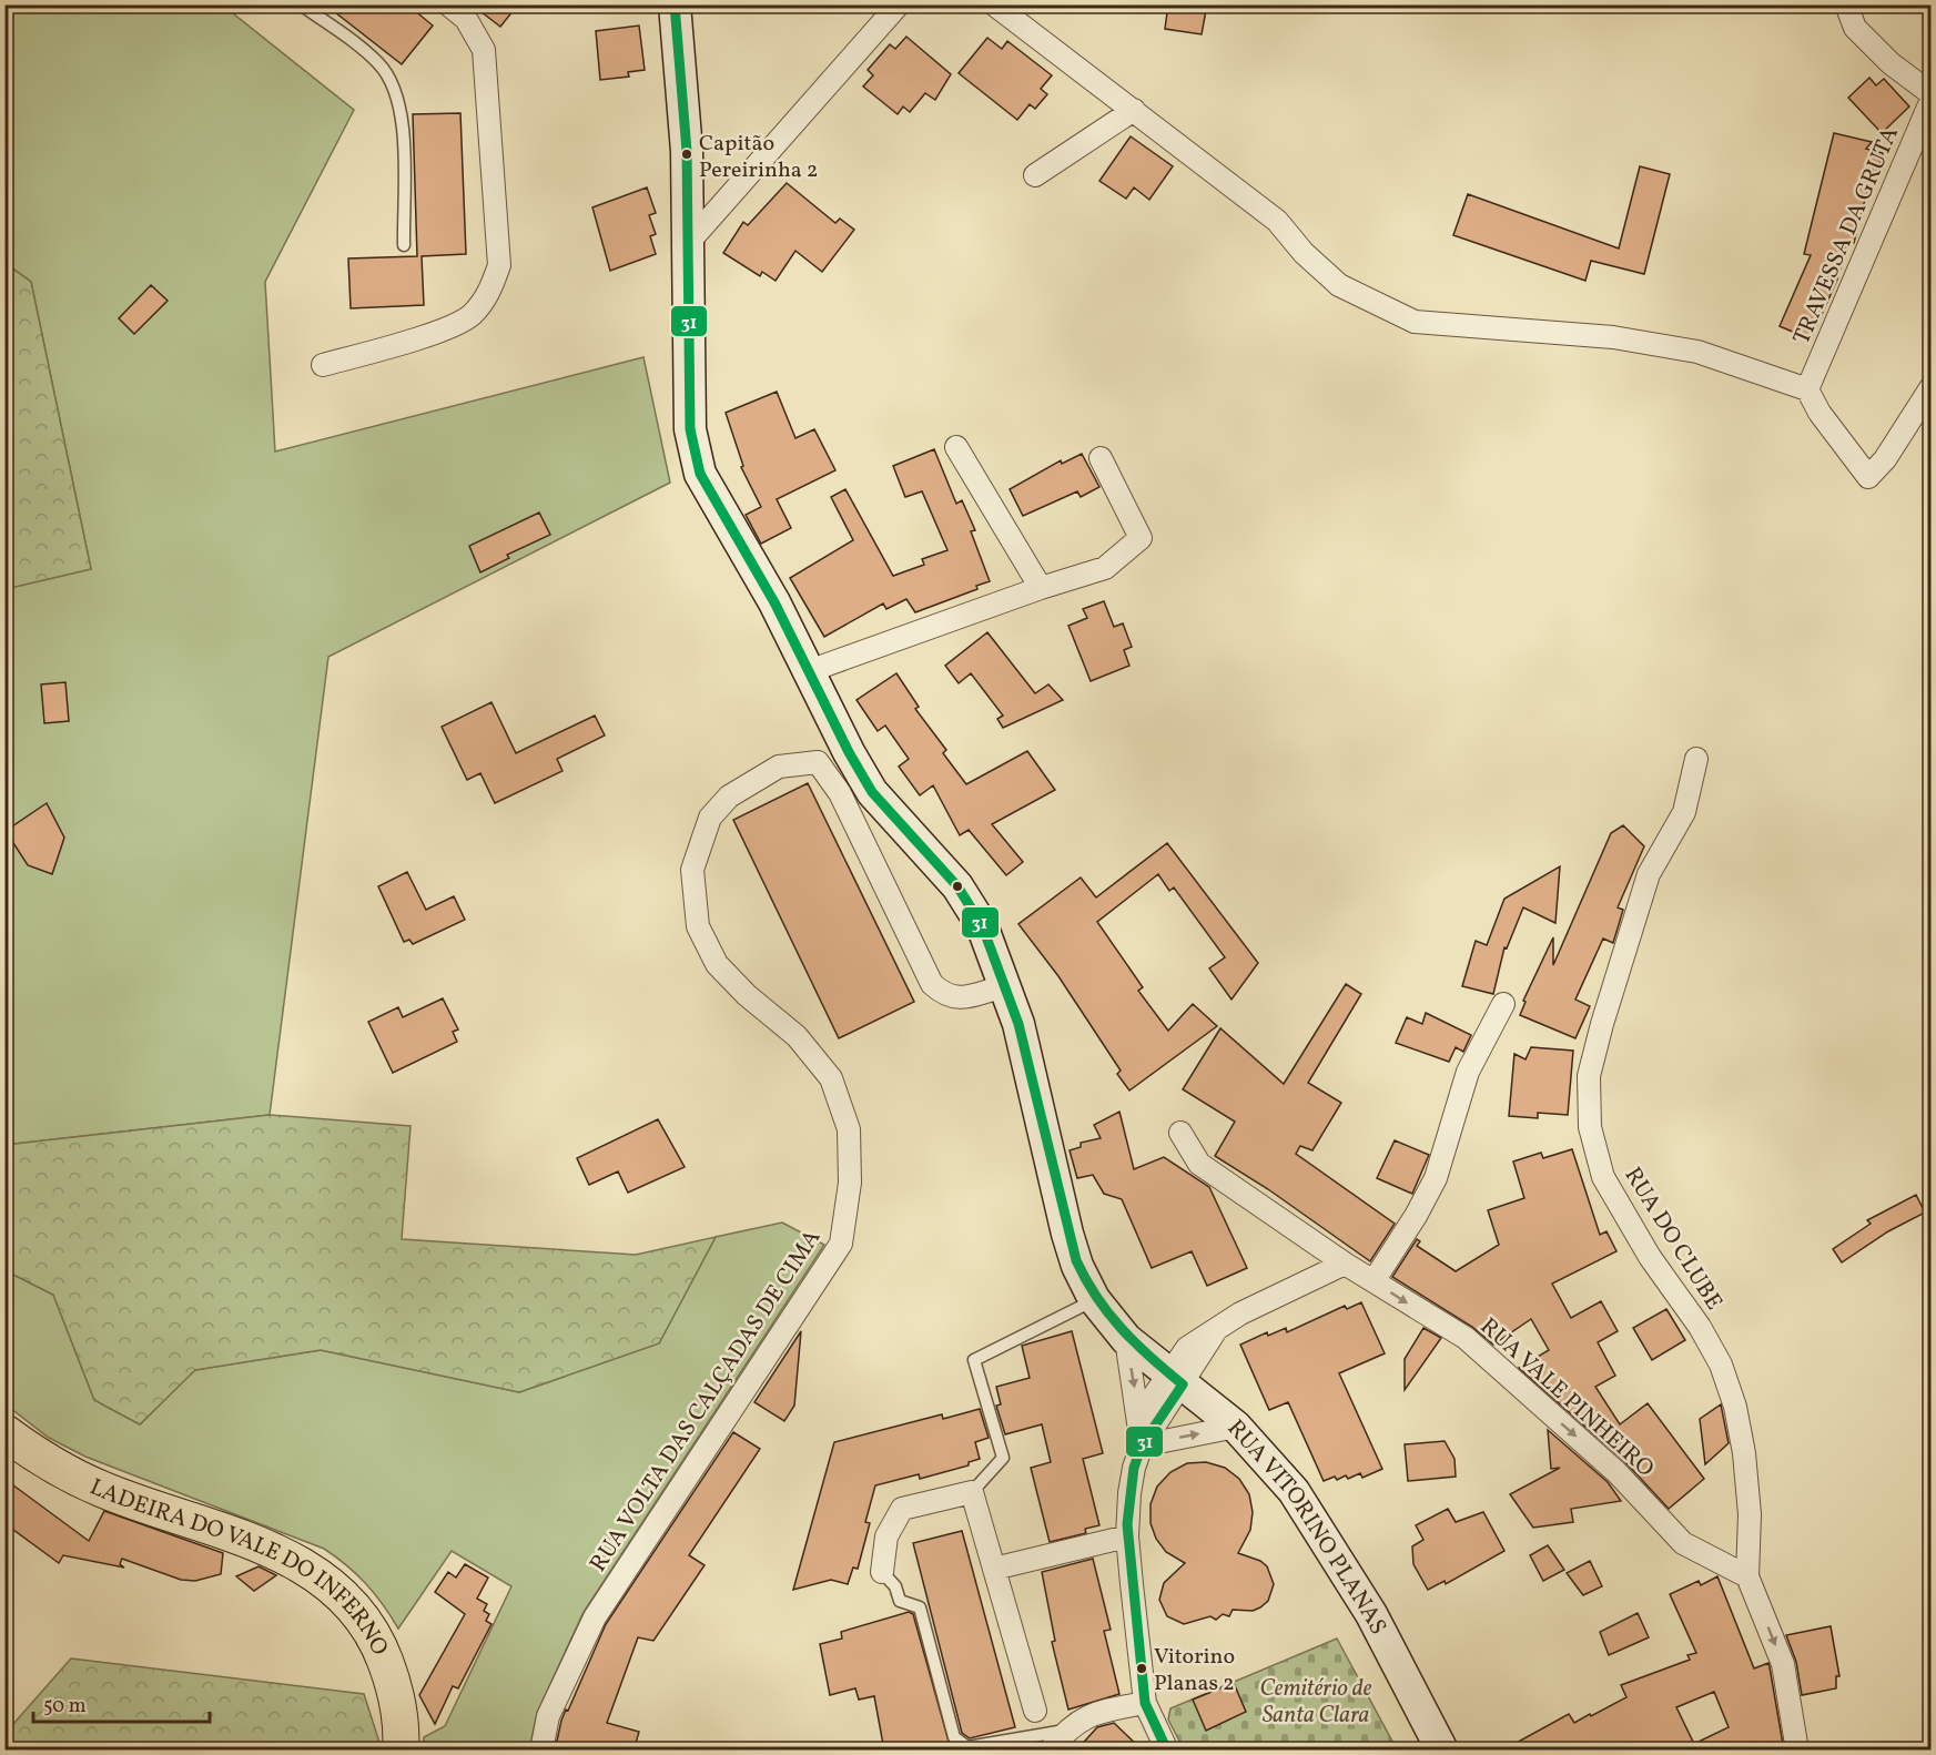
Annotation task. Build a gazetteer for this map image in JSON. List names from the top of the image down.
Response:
{
  "streets": {
    "main road": ["LADEIRA DO VALE DO INFERNO"],
    "street": [
      "TRAVESSA DA GRUTA",
      "RUA DO CLUBE",
      "RUA VALE PINHEIRO",
      "RUA VOLTA DAS CALÇADAS DE CIMA",
      "RUA VITORINO PLANAS"
    ]
  },
  "crossings": [
    ["RUA DO CLUBE", "RUA VALE PINHEIRO"],
    ["RUA VOLTA DAS CALÇADAS DE CIMA", "RUA VITORINO PLANAS"]
  ],
  "one_way": ["RUA VALE PINHEIRO"],
  "parks": ["Cemitério de Santa Clara"],
  "places": ["Capitão Pereirinha 2", "Vitorino Planas 2"],
  "lines": ["transit line 31"],
  "scale_bar": "50 m"
}
